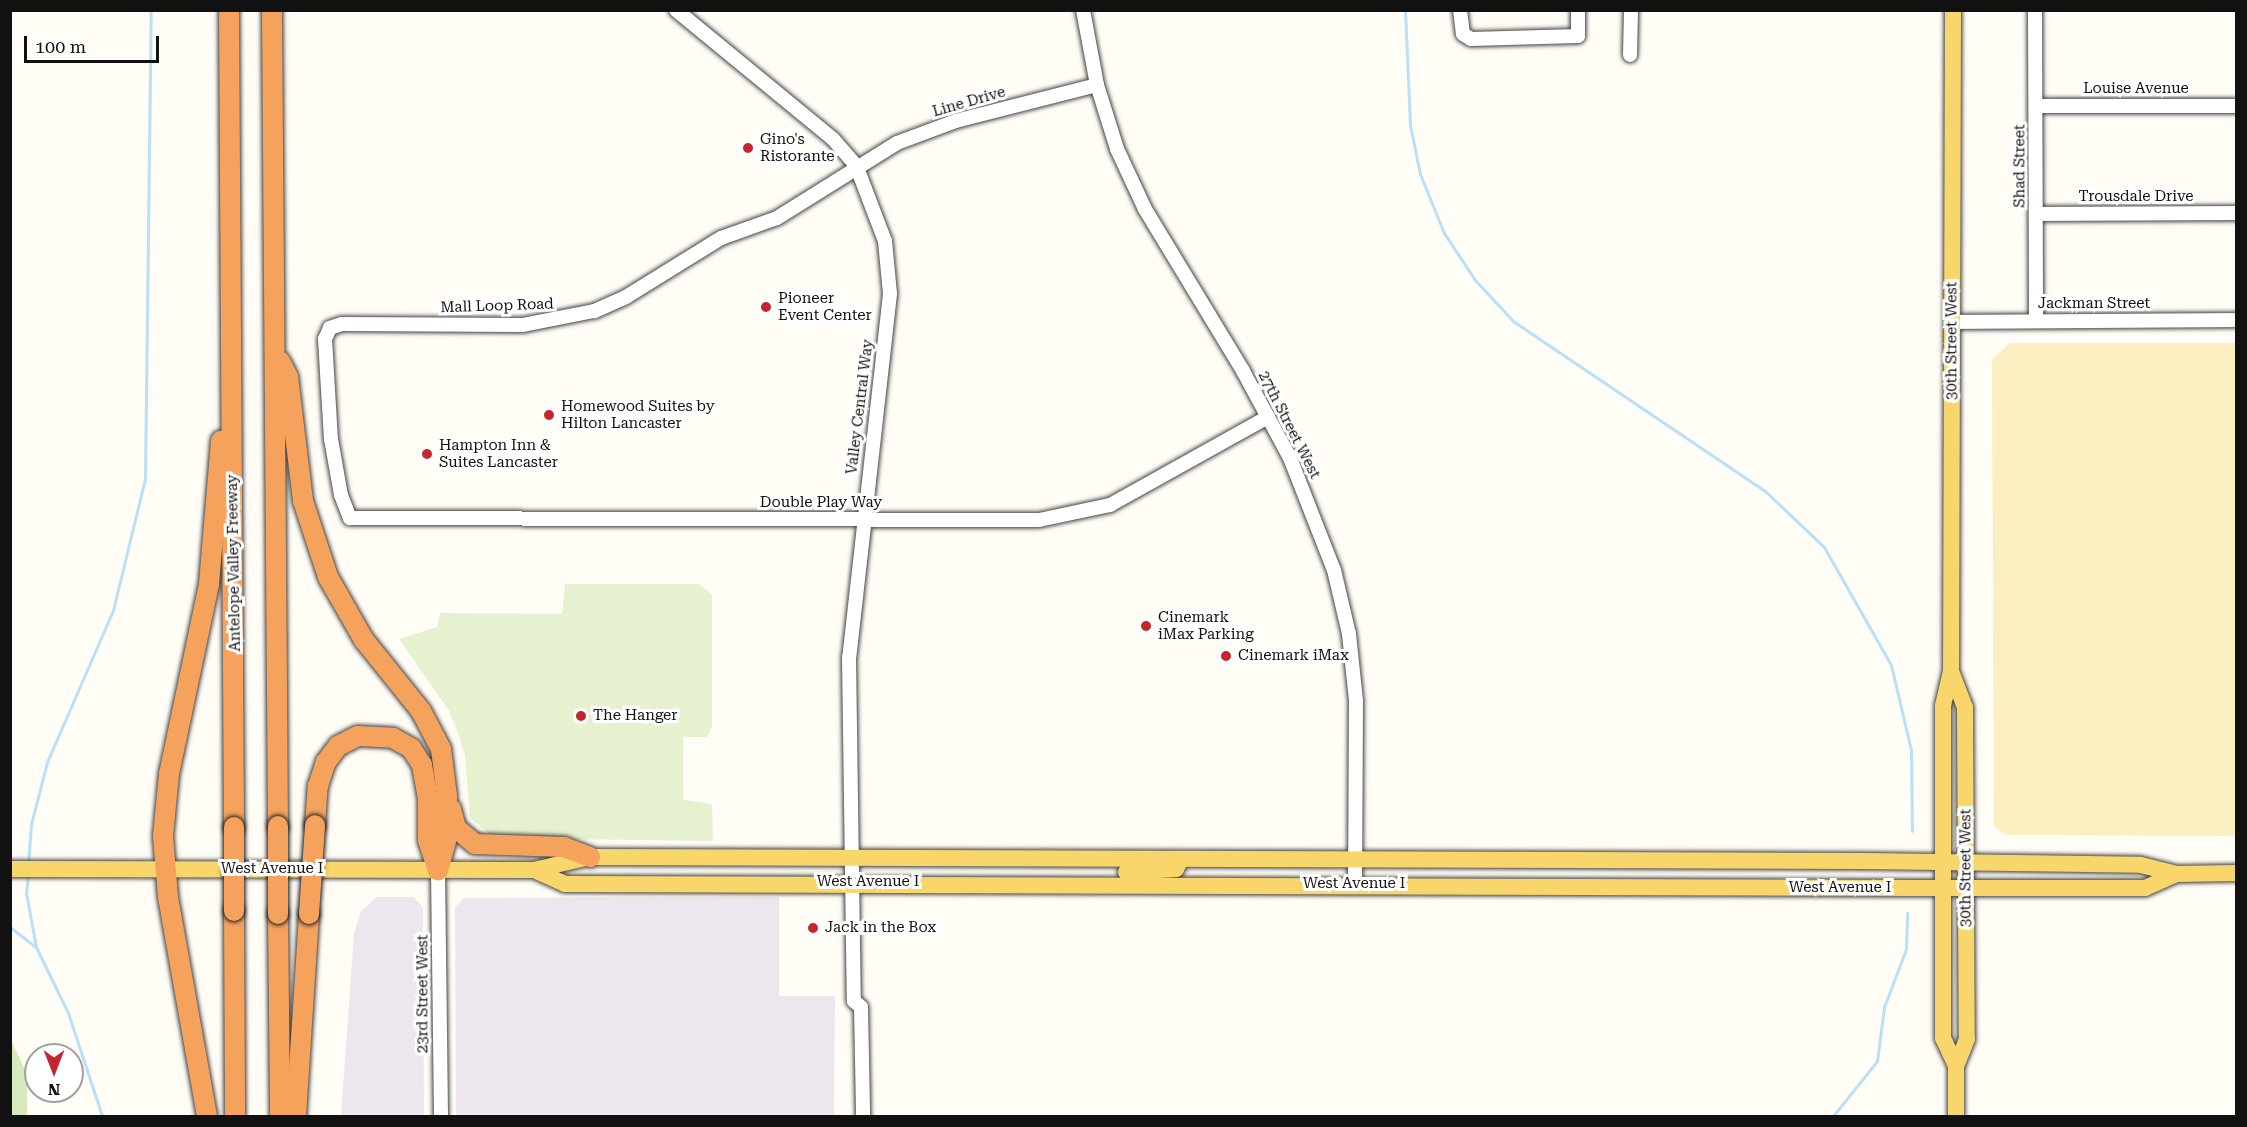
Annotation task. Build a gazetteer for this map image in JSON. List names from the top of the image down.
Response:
{
  "streets": {
    "highway": ["Antelope Valley Freeway"],
    "main road": ["30th Street West", "West Avenue I"],
    "street": [
      "Louise Avenue",
      "Line Drive",
      "Shad Street",
      "Trousdale Drive",
      "Jackman Street",
      "Mall Loop Road",
      "Valley Central Way",
      "27th Street West",
      "Double Play Way",
      "23rd Street West"
    ]
  },
  "crossings": [
    ["Louise Avenue", "Shad Street"],
    ["Line Drive", "Mall Loop Road"],
    ["Line Drive", "Valley Central Way"],
    ["Line Drive", "27th Street West"],
    ["Shad Street", "Trousdale Drive"],
    ["Shad Street", "Jackman Street"],
    ["Jackman Street", "30th Street West"],
    ["Mall Loop Road", "Valley Central Way"],
    ["Mall Loop Road", "Double Play Way"],
    ["30th Street West", "West Avenue I"],
    ["Valley Central Way", "Double Play Way"],
    ["Valley Central Way", "West Avenue I"],
    ["27th Street West", "Double Play Way"],
    ["27th Street West", "West Avenue I"],
    ["West Avenue I", "23rd Street West"]
  ],
  "places": [
    "Gino's Ristorante",
    "Pioneer Event Center",
    "Homewood Suites by Hilton Lancaster",
    "Hampton Inn & Suites Lancaster",
    "Cinemark iMax Parking",
    "Cinemark iMax",
    "The Hanger",
    "Jack in the Box"
  ],
  "scale_bar": "100 m",
  "north": "bottom"
}
